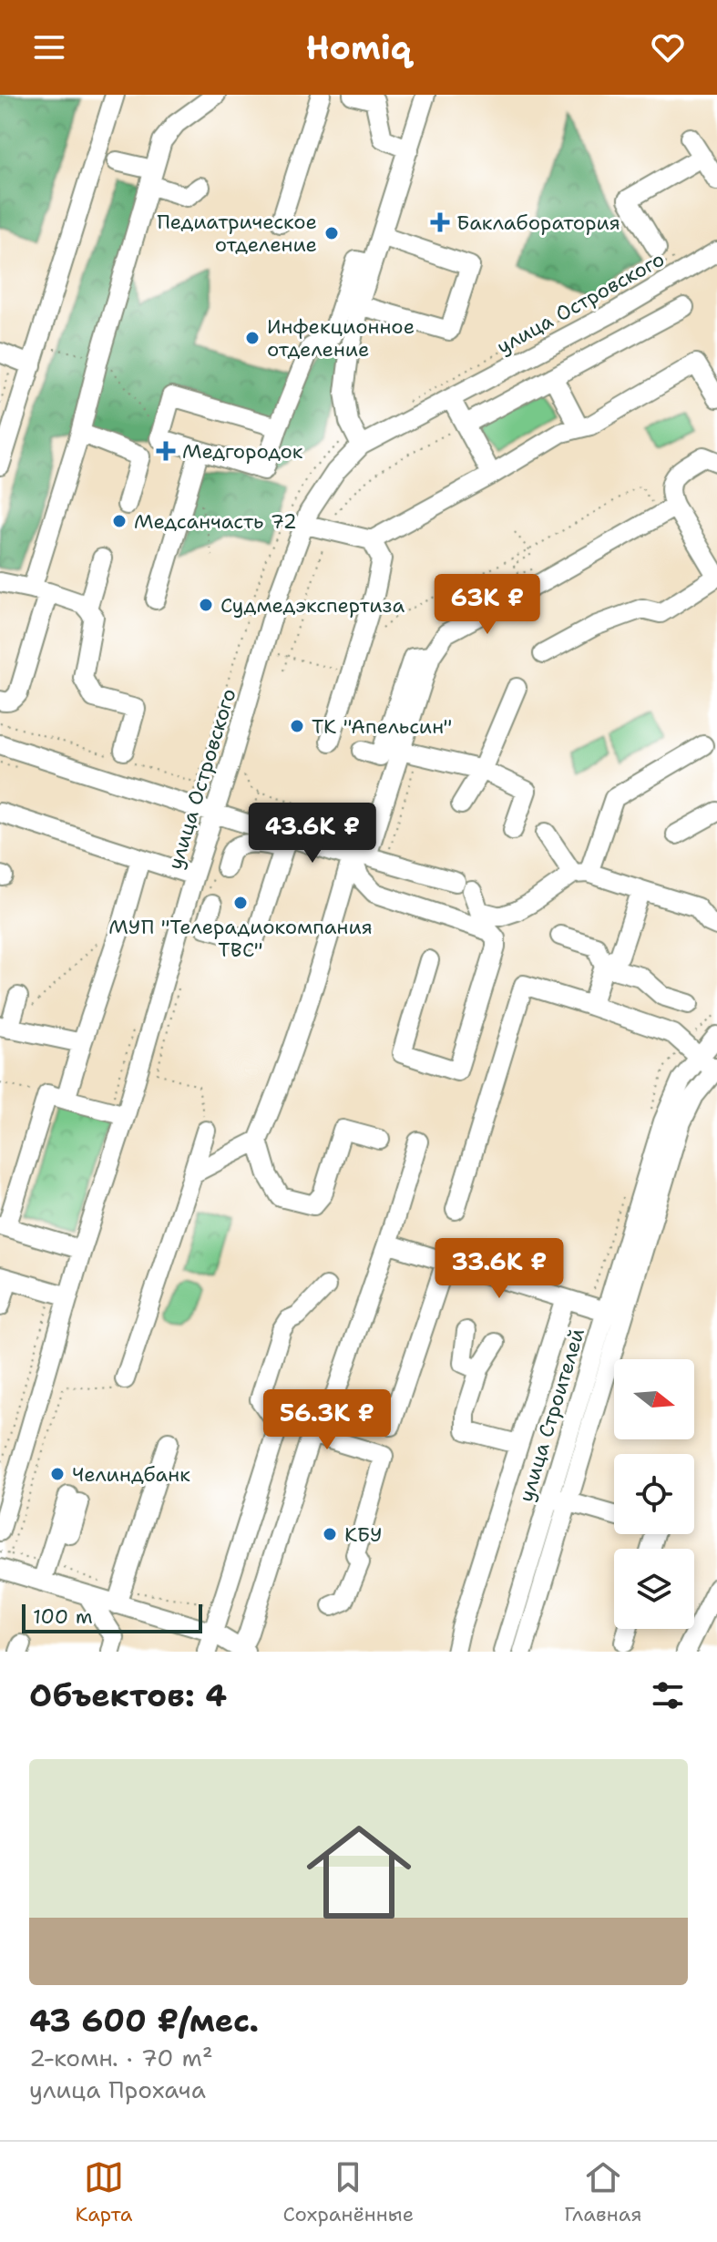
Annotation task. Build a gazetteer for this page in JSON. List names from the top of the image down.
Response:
{
  "streets": {
    "street": ["улица Островского", "улица Строителей"]
  },
  "places": {
    "health": ["Баклаборатория", "Медгородок"],
    "other": [
      "Педиатрическое отделение",
      "Инфекционное отделение",
      "Медсанчасть 72",
      "Судмедэкспертиза",
      "ТК \"Апельсин\"",
      "МУП \"Телерадиокомпания ТВС\"",
      "Челиндбанк",
      "КБУ"
    ]
  },
  "scale_bar": "100 m",
  "north": "right",
  "page": {
    "header": "Homiq",
    "price": [
      "63K ₽",
      "43.6K ₽",
      "33.6K ₽",
      "56.3K ₽"
    ],
    "scale": "100 m",
    "heading": "Объектов: 4",
    "list": [
      {
        "name": "43 600 ₽/мес.",
        "note": "2-комн. · 70 m² · улица Прохача"
      }
    ],
    "tabs": ["Карта", "Сохранённые", "Главная"]
  }
}
